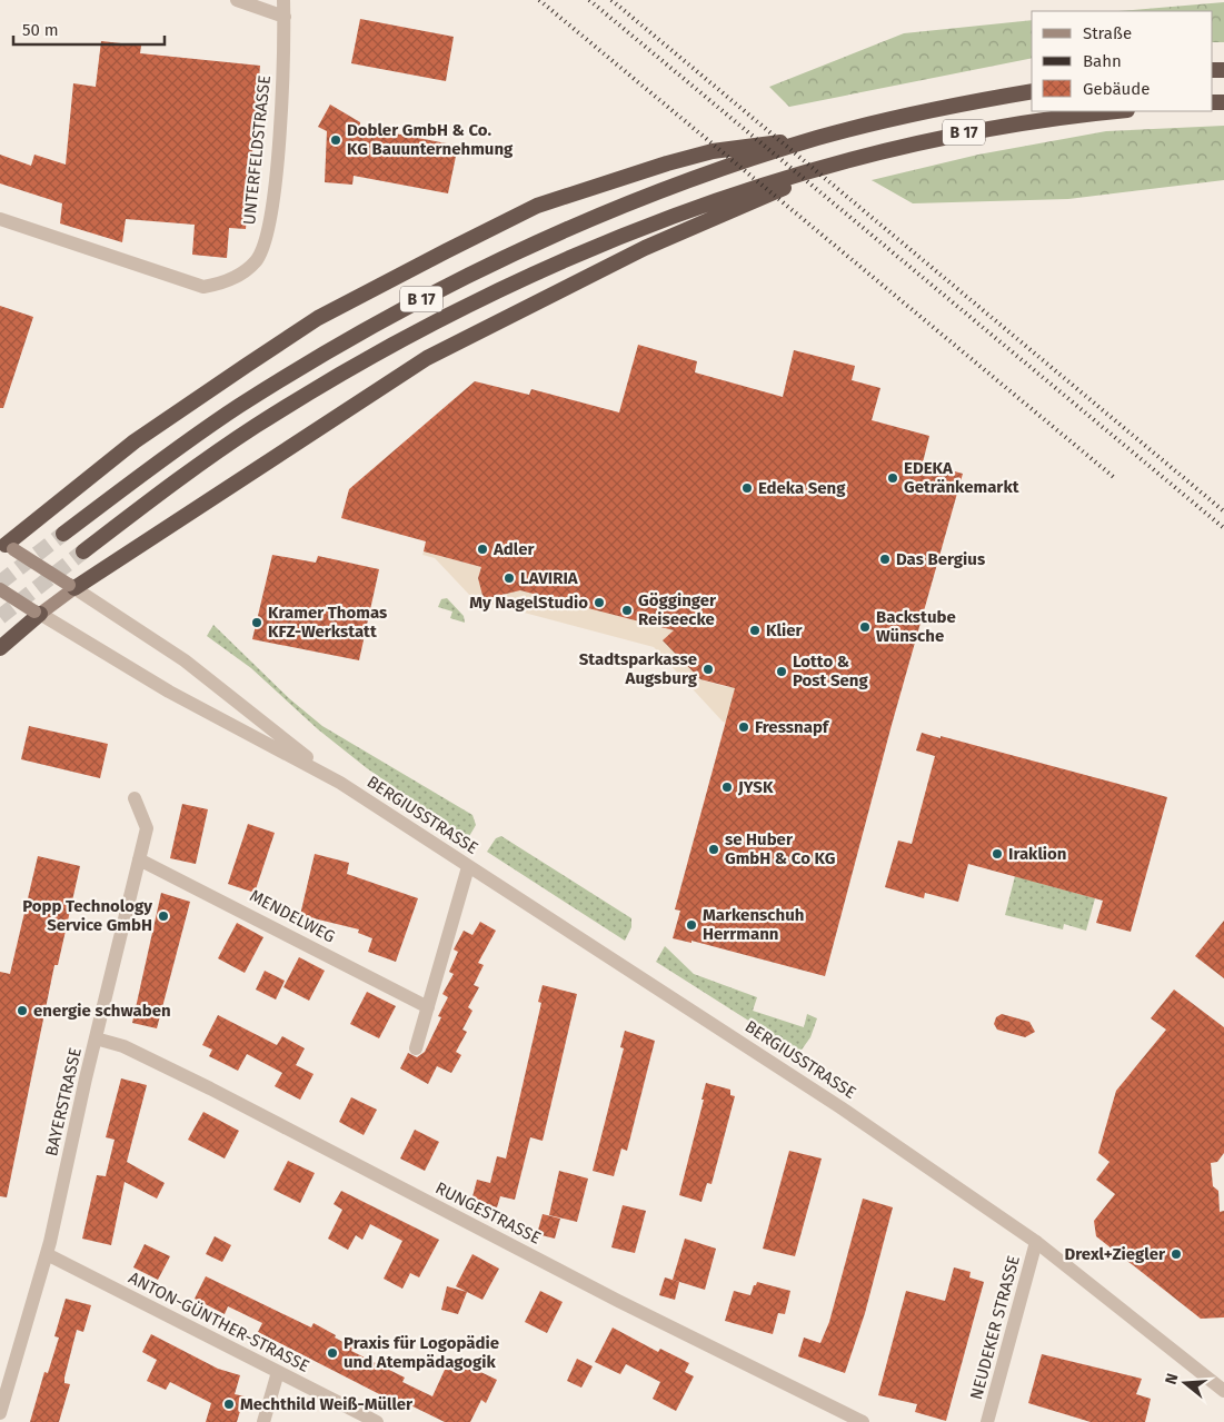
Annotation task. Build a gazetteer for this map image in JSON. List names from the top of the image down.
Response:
{
  "streets": {
    "highway": ["B 17"],
    "main road": ["BERGIUSSTRASSE"],
    "street": [
      "UNTERFELDSTRASSE",
      "MENDELWEG",
      "BAYERSTRASSE",
      "RUNGESTRASSE",
      "ANTON-GÜNTHER-STRASSE",
      "NEUDEKER STRASSE"
    ]
  },
  "crossings": [
    ["BERGIUSSTRASSE", "NEUDEKER STRASSE"],
    ["MENDELWEG", "BAYERSTRASSE"],
    ["BAYERSTRASSE", "RUNGESTRASSE"],
    ["BAYERSTRASSE", "ANTON-GÜNTHER-STRASSE"]
  ],
  "places": [
    "Dobler GmbH & Co. KG Bauunternehmung",
    "EDEKA Getränkemarkt",
    "Edeka Seng",
    "Adler",
    "Das Bergius",
    "LAVIRIA",
    "My NagelStudio",
    "Gögginger Reiseecke",
    "Kramer Thomas KFZ-Werkstatt",
    "Backstube Wünsche",
    "Klier",
    "Stadtsparkasse Augsburg",
    "Lotto & Post Seng",
    "Fressnapf",
    "JYSK",
    "se Huber GmbH & Co KG",
    "Iraklion",
    "Popp Technology Service GmbH",
    "Markenschuh Herrmann",
    "energie schwaben",
    "Drexl+Ziegler",
    "Praxis für Logopädie und Atempädagogik",
    "Mechthild Weiß-Müller"
  ],
  "legend": ["Straße", "Bahn", "Gebäude"],
  "scale_bar": "50 m",
  "north": "left"
}
